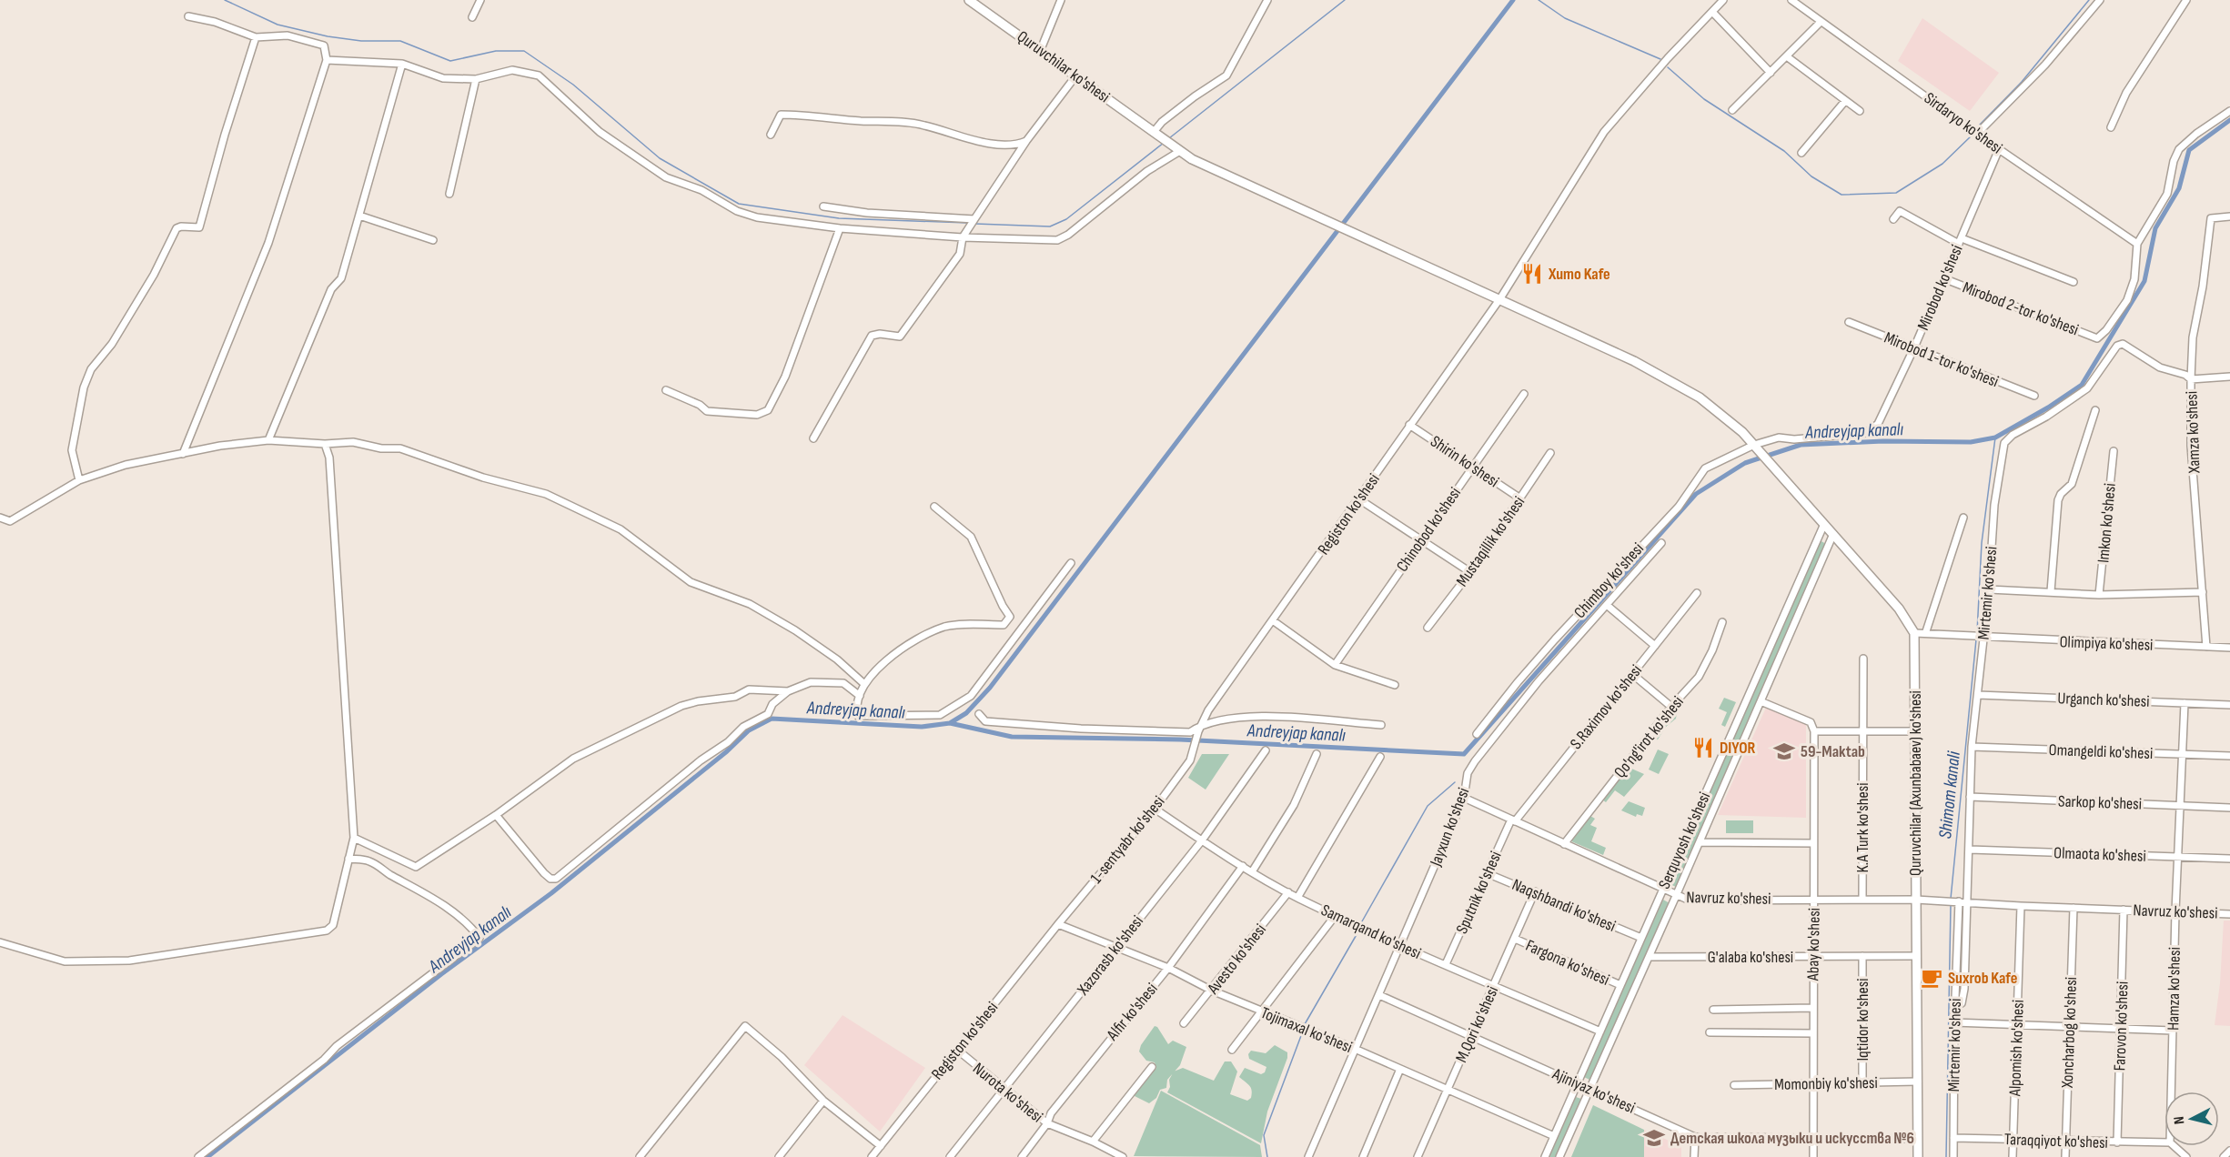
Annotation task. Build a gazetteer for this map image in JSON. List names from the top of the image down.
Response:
{
  "streets": {
    "main road": ["Quruvchilar ko'shesi", "Quruvchilar (Axunbabaev) ko'shesi"],
    "street": [
      "Sirdaryo ko'shesi",
      "Mirobod ko'shesi",
      "Mirobod 2-tor ko'shesi",
      "Mirobod 1-tor ko'shesi",
      "Xamza ko'shesi",
      "Shirin ko'shesi",
      "Registon ko'shesi",
      "Imkon ko'shesi",
      "Chinobod ko'shesi",
      "Mustaqillik ko'shesi",
      "Chimboy ko'shesi",
      "Mirtemir ko'shesi",
      "Olimpiya ko'shesi",
      "Urganch ko'shesi",
      "S.Raximov ko'shesi",
      "Qo'ng'irot ko'shesi",
      "Omangeldi ko'shesi",
      "Sarkop ko'shesi",
      "Jayxun ko'shesi",
      "K.A Turk ko'shesi",
      "1-sentyabr ko'shesi",
      "Serquyosh ko'shesi",
      "Olmaota ko'shesi",
      "Sputnik ko'shesi",
      "Navruz ko'shesi",
      "Naqshbandi ko'shesi",
      "Samarqand ko'shesi",
      "Abay ko'shesi",
      "Xazorasb ko'shesi",
      "G'alaba ko'shesi",
      "Avesto ko'shesi",
      "Fargona ko'shesi",
      "Hamza ko'shesi",
      "Alfir ko'shesi",
      "Iqtidor ko'shesi",
      "M.Qori ko'shesi",
      "Farovon ko'shesi",
      "Tojimaxal ko'shesi",
      "Xoncharbog ko'shesi",
      "Alpomish ko'shesi",
      "Momonbiy ko'shesi",
      "Ajiniyaz ko'shesi",
      "Nurota ko'shesi",
      "Taraqqiyot ko'shesi"
    ]
  },
  "crossings": [
    ["Quruvchilar ko'shesi", "Registon ko'shesi"],
    ["Quruvchilar ko'shesi", "Chimboy ko'shesi"],
    ["Quruvchilar ko'shesi", "Serquyosh ko'shesi"],
    ["Sirdaryo ko'shesi", "Mirobod ko'shesi"],
    ["Sirdaryo ko'shesi", "Mirobod 2-tor ko'shesi"],
    ["Mirobod ko'shesi", "Mirobod 2-tor ko'shesi"],
    ["Mirobod ko'shesi", "Mirobod 1-tor ko'shesi"],
    ["Mirobod ko'shesi", "Chimboy ko'shesi"],
    ["Xamza ko'shesi", "Mirtemir ko'shesi"],
    ["Xamza ko'shesi", "Olimpiya ko'shesi"],
    ["Shirin ko'shesi", "Registon ko'shesi"],
    ["Shirin ko'shesi", "Chinobod ko'shesi"],
    ["Shirin ko'shesi", "Mustaqillik ko'shesi"],
    ["Registon ko'shesi", "1-sentyabr ko'shesi"],
    ["Registon ko'shesi", "Tojimaxal ko'shesi"],
    ["Registon ko'shesi", "Nurota ko'shesi"],
    ["Mirtemir ko'shesi", "Olimpiya ko'shesi"],
    ["Mirtemir ko'shesi", "Urganch ko'shesi"],
    ["Mirtemir ko'shesi", "Omangeldi ko'shesi"],
    ["Mirtemir ko'shesi", "Sarkop ko'shesi"],
    ["Mirtemir ko'shesi", "Olmaota ko'shesi"],
    ["Mirtemir ko'shesi", "Navruz ko'shesi"],
    ["Mirtemir ko'shesi", "Taraqqiyot ko'shesi"],
    ["Olimpiya ko'shesi", "Quruvchilar (Axunbabaev) ko'shesi"],
    ["Urganch ko'shesi", "Hamza ko'shesi"],
    ["S.Raximov ko'shesi", "Sputnik ko'shesi"],
    ["S.Raximov ko'shesi", "Navruz ko'shesi"],
    ["Qo'ng'irot ko'shesi", "Navruz ko'shesi"],
    ["Omangeldi ko'shesi", "Hamza ko'shesi"],
    ["Quruvchilar (Axunbabaev) ko'shesi", "Navruz ko'shesi"],
    ["Quruvchilar (Axunbabaev) ko'shesi", "G'alaba ko'shesi"],
    ["Quruvchilar (Axunbabaev) ko'shesi", "Momonbiy ko'shesi"],
    ["Quruvchilar (Axunbabaev) ko'shesi", "Ajiniyaz ko'shesi"],
    ["Sarkop ko'shesi", "Hamza ko'shesi"],
    ["Jayxun ko'shesi", "Navruz ko'shesi"],
    ["Jayxun ko'shesi", "Samarqand ko'shesi"],
    ["Jayxun ko'shesi", "Tojimaxal ko'shesi"],
    ["Jayxun ko'shesi", "Ajiniyaz ko'shesi"],
    ["K.A Turk ko'shesi", "Navruz ko'shesi"],
    ["1-sentyabr ko'shesi", "Samarqand ko'shesi"],
    ["1-sentyabr ko'shesi", "Tojimaxal ko'shesi"],
    ["Serquyosh ko'shesi", "Navruz ko'shesi"],
    ["Serquyosh ko'shesi", "Naqshbandi ko'shesi"],
    ["Serquyosh ko'shesi", "Samarqand ko'shesi"],
    ["Serquyosh ko'shesi", "G'alaba ko'shesi"],
    ["Serquyosh ko'shesi", "Fargona ko'shesi"],
    ["Serquyosh ko'shesi", "Tojimaxal ko'shesi"],
    ["Serquyosh ko'shesi", "Ajiniyaz ko'shesi"],
    ["Olmaota ko'shesi", "Hamza ko'shesi"],
    ["Sputnik ko'shesi", "Navruz ko'shesi"],
    ["Sputnik ko'shesi", "Naqshbandi ko'shesi"],
    ["Sputnik ko'shesi", "Samarqand ko'shesi"],
    ["Navruz ko'shesi", "Abay ko'shesi"],
    ["Navruz ko'shesi", "Hamza ko'shesi"],
    ["Navruz ko'shesi", "Farovon ko'shesi"],
    ["Navruz ko'shesi", "Xoncharbog ko'shesi"],
    ["Navruz ko'shesi", "Alpomish ko'shesi"],
    ["Naqshbandi ko'shesi", "M.Qori ko'shesi"],
    ["Samarqand ko'shesi", "Xazorasb ko'shesi"],
    ["Samarqand ko'shesi", "Avesto ko'shesi"],
    ["Samarqand ko'shesi", "Alfir ko'shesi"],
    ["Samarqand ko'shesi", "M.Qori ko'shesi"],
    ["Abay ko'shesi", "G'alaba ko'shesi"],
    ["Abay ko'shesi", "Momonbiy ko'shesi"],
    ["Abay ko'shesi", "Ajiniyaz ko'shesi"],
    ["Xazorasb ko'shesi", "Tojimaxal ko'shesi"],
    ["Xazorasb ko'shesi", "Nurota ko'shesi"],
    ["G'alaba ko'shesi", "Iqtidor ko'shesi"],
    ["Avesto ko'shesi", "Tojimaxal ko'shesi"],
    ["Fargona ko'shesi", "M.Qori ko'shesi"],
    ["Alfir ko'shesi", "Tojimaxal ko'shesi"],
    ["Alfir ko'shesi", "Nurota ko'shesi"],
    ["Iqtidor ko'shesi", "Momonbiy ko'shesi"],
    ["M.Qori ko'shesi", "Tojimaxal ko'shesi"],
    ["M.Qori ko'shesi", "Ajiniyaz ko'shesi"],
    ["Farovon ko'shesi", "Taraqqiyot ko'shesi"],
    ["Xoncharbog ko'shesi", "Taraqqiyot ko'shesi"],
    ["Alpomish ko'shesi", "Taraqqiyot ko'shesi"]
  ],
  "water": ["Andreyjap kanalı", "Shimom kanali"],
  "places": {
    "restaurant": ["Xumo Kafe", "DIYOR"],
    "school or university": ["59-Maktab", "Детская школа музыки и искусства №6"],
    "cafe": ["Suxrob Kafe"]
  },
  "north": "left"
}
